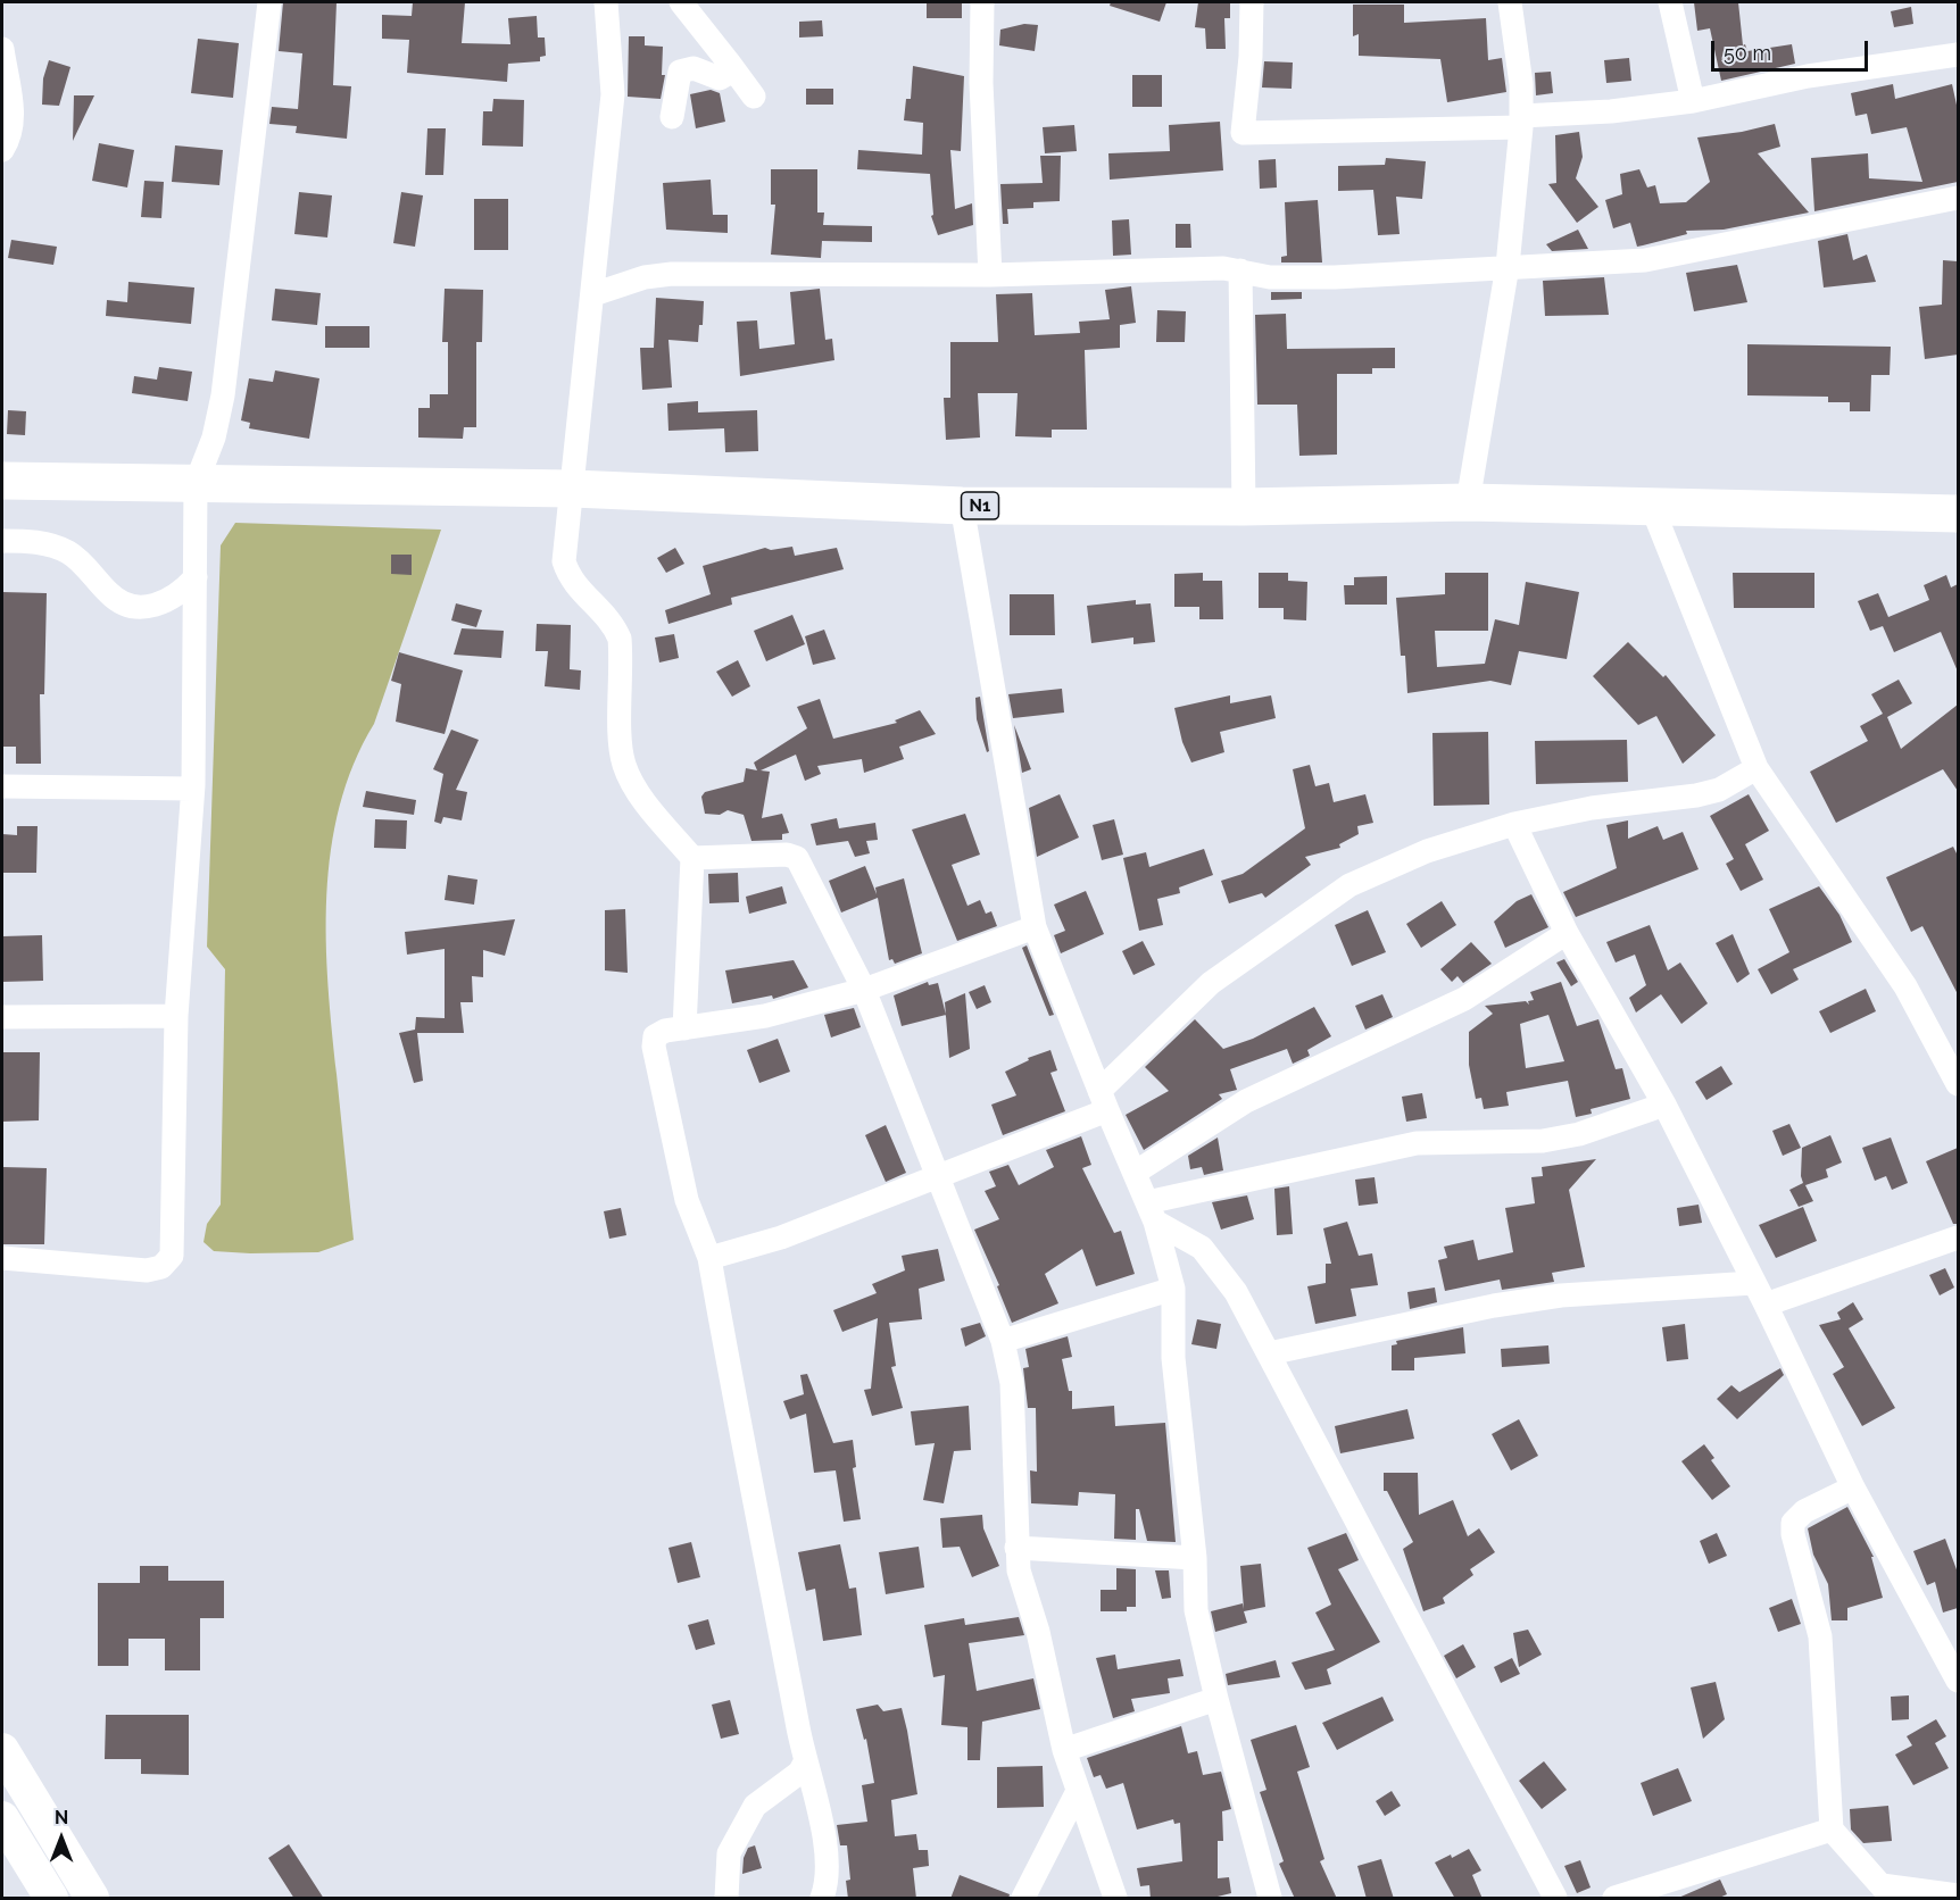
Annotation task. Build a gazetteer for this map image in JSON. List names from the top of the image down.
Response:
{
  "streets": {
    "highway": ["N1"]
  },
  "scale_bar": "50 m",
  "north": "top"
}
